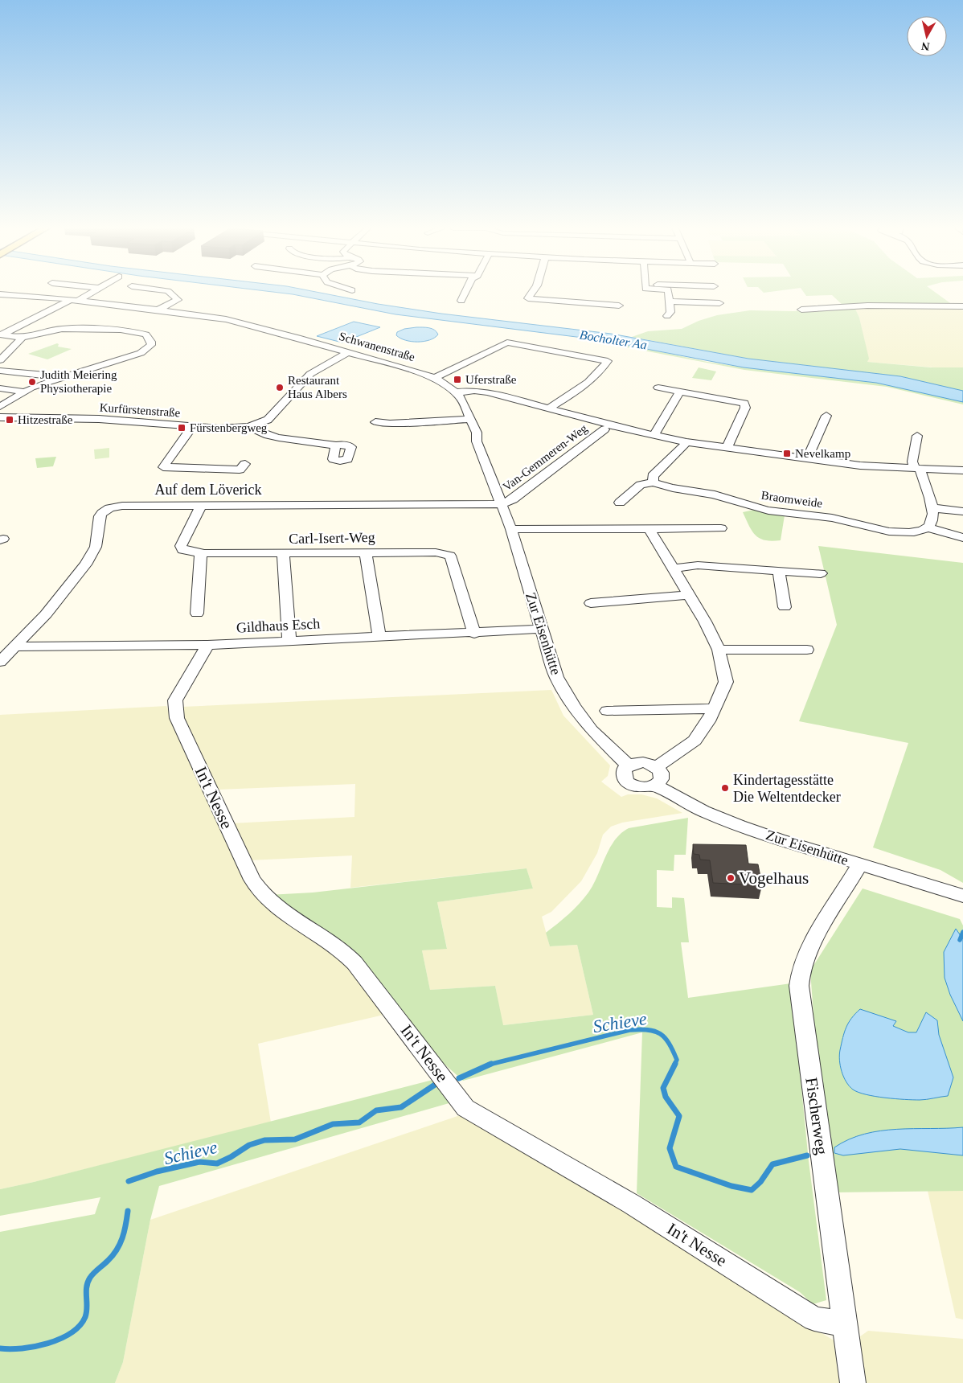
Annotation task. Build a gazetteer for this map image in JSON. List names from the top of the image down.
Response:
{
  "streets": {
    "street": [
      "Schwanenstraße",
      "Kurfürstenstraße",
      "Van-Gemmeren-Weg",
      "Auf dem Löverick",
      "Braomweide",
      "Carl-Isert-Weg",
      "Gildhaus Esch",
      "Zur Eisenhütte",
      "In't Nesse",
      "Fischerweg"
    ]
  },
  "crossings": [
    ["Schwanenstraße", "Kurfürstenstraße"],
    ["Schwanenstraße", "Van-Gemmeren-Weg"],
    ["Schwanenstraße", "Auf dem Löverick"],
    ["Schwanenstraße", "Zur Eisenhütte"],
    ["Van-Gemmeren-Weg", "Auf dem Löverick"],
    ["Van-Gemmeren-Weg", "Zur Eisenhütte"],
    ["Auf dem Löverick", "Carl-Isert-Weg"],
    ["Auf dem Löverick", "Gildhaus Esch"],
    ["Auf dem Löverick", "Zur Eisenhütte"],
    ["Carl-Isert-Weg", "Gildhaus Esch"],
    ["Gildhaus Esch", "Zur Eisenhütte"],
    ["Gildhaus Esch", "In't Nesse"],
    ["Zur Eisenhütte", "Fischerweg"],
    ["In't Nesse", "Fischerweg"]
  ],
  "water": ["Bocholter Aa", "Schieve"],
  "places": {
    "transit": [
      "Uferstraße",
      "Hitzestraße",
      "Fürstenbergweg",
      "Nevelkamp"
    ],
    "other": [
      "Judith Meiering Physiotherapie",
      "Restaurant Haus Albers",
      "Kindertagesstätte Die Weltentdecker",
      "Vogelhaus"
    ]
  },
  "north": "bottom"
}
